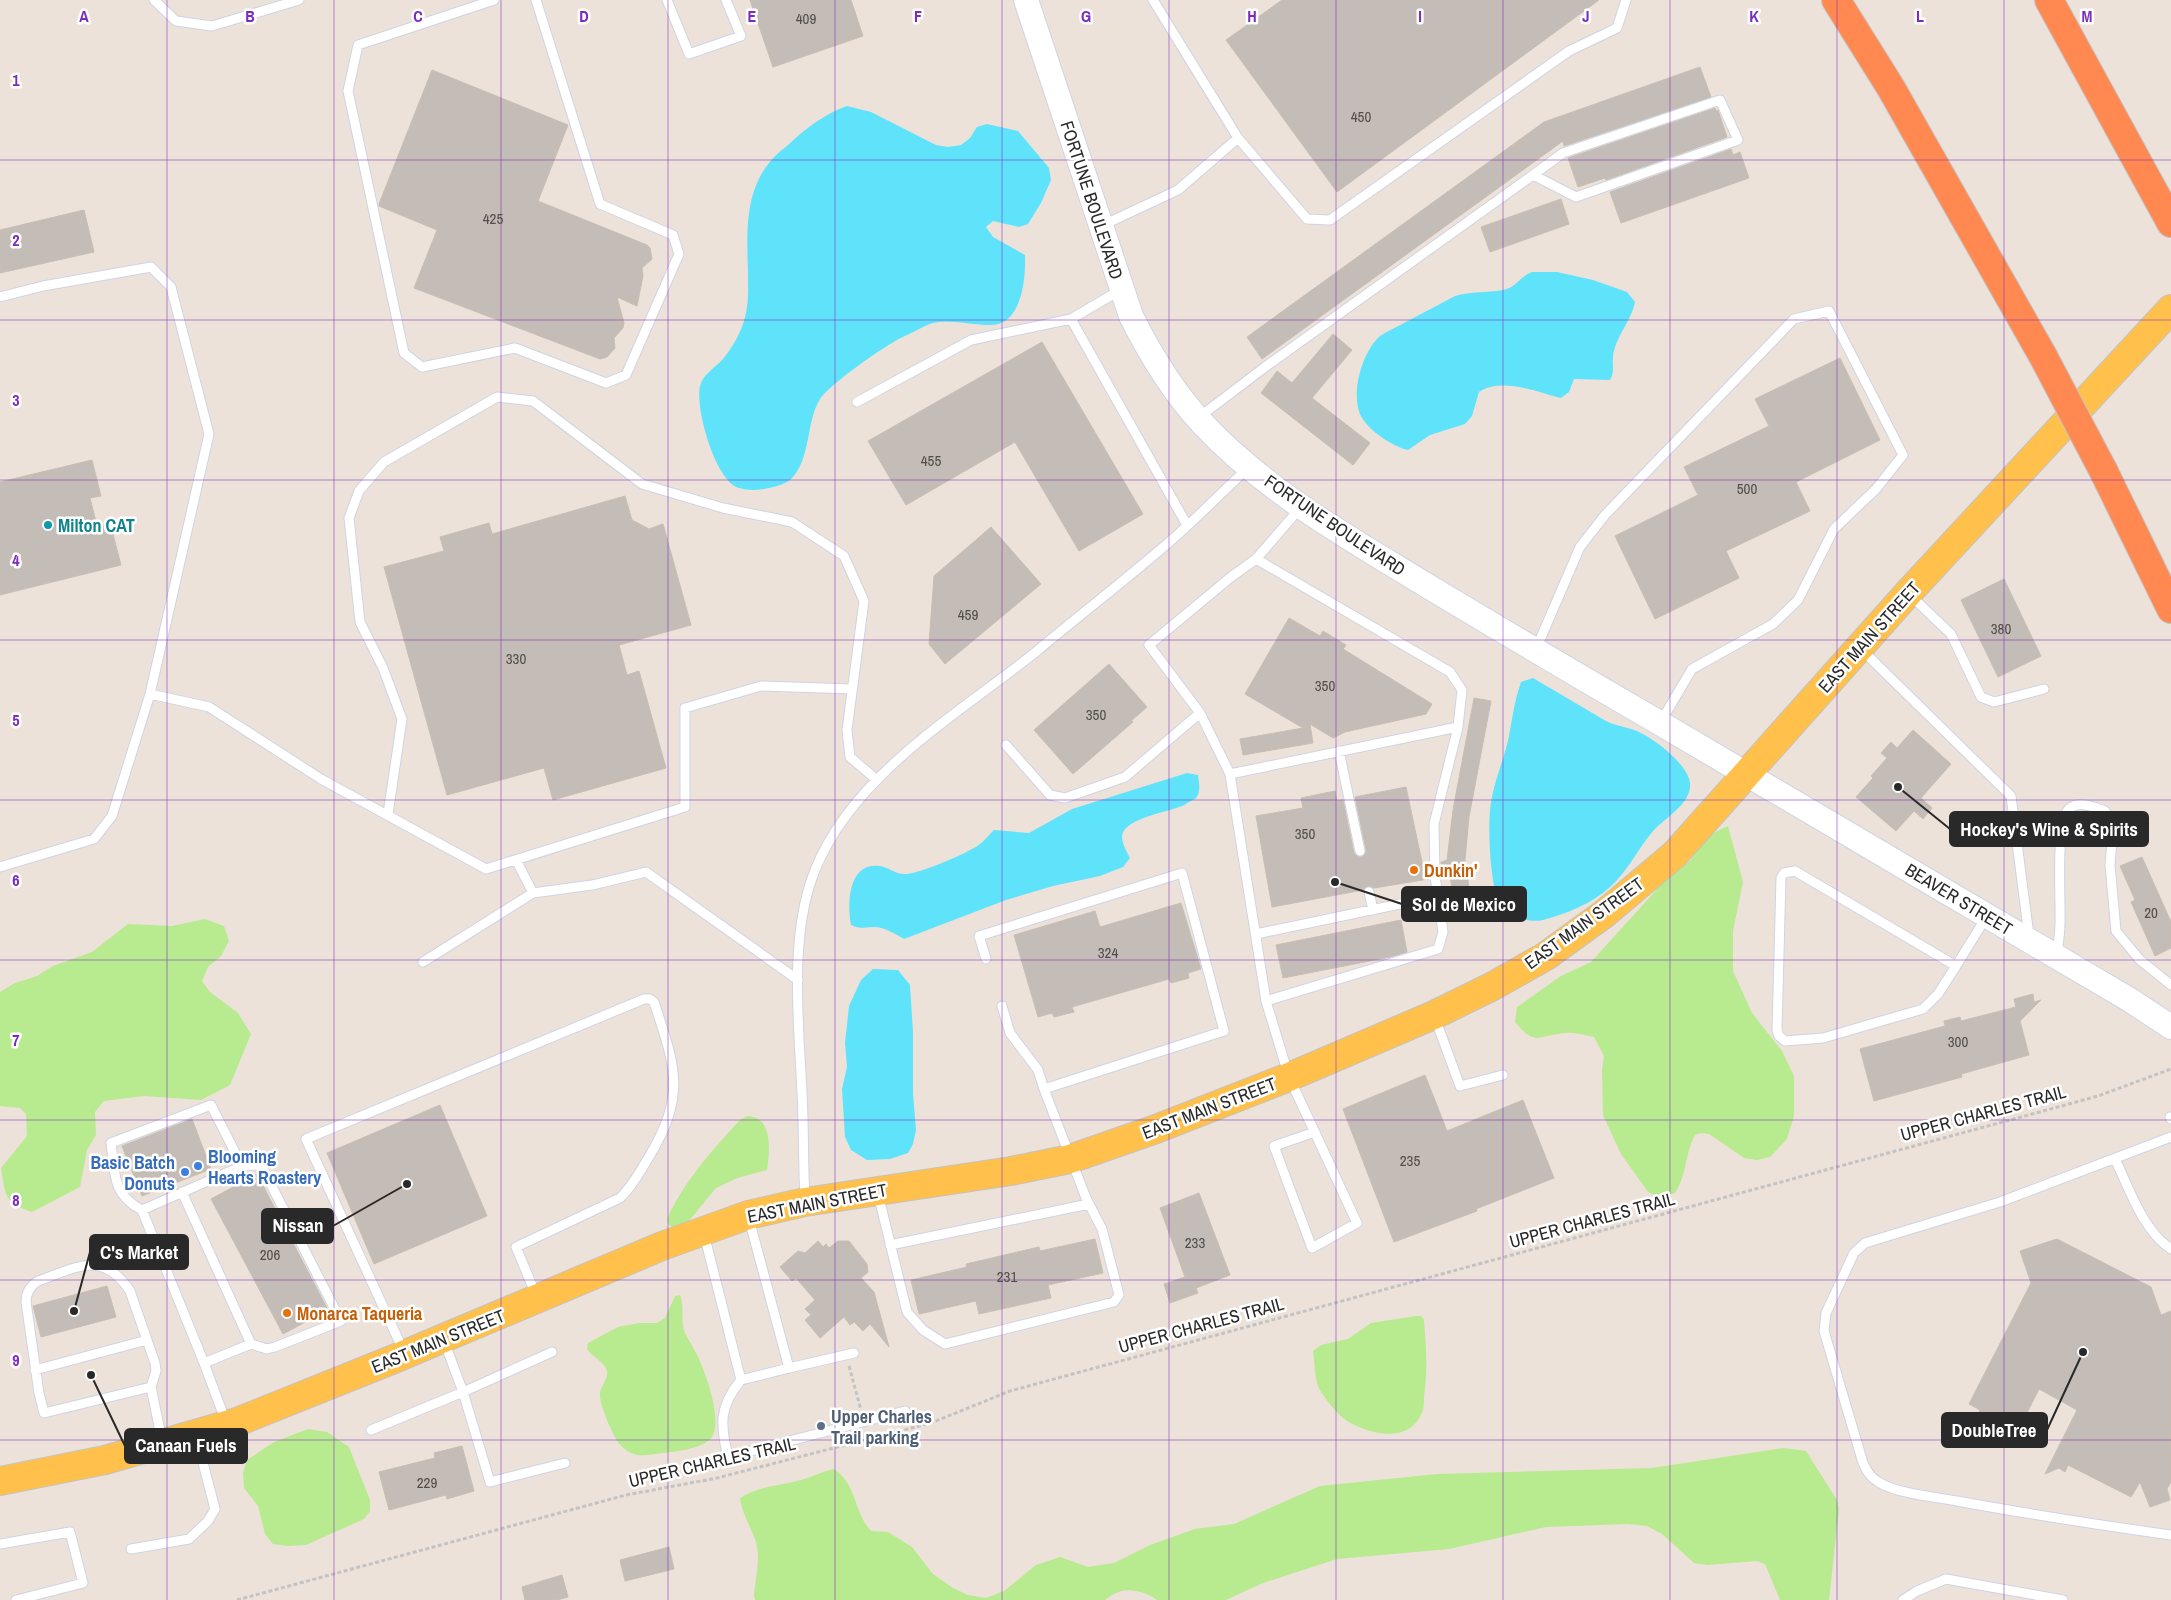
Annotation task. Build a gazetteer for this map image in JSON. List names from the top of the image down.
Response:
{
  "streets": {
    "main road": ["FORTUNE BOULEVARD", "EAST MAIN STREET", "BEAVER STREET"],
    "path": ["UPPER CHARLES TRAIL"]
  },
  "crossings": [
    ["FORTUNE BOULEVARD", "EAST MAIN STREET"],
    ["FORTUNE BOULEVARD", "BEAVER STREET"],
    ["EAST MAIN STREET", "BEAVER STREET"]
  ],
  "places": [
    "Milton CAT",
    "Hockey's Wine & Spirits",
    "Dunkin'",
    "Sol de Mexico",
    "Blooming Hearts Roastery",
    "Basic Batch Donuts",
    "Nissan",
    "C's Market",
    "Monarca Taqueria",
    "DoubleTree",
    "Canaan Fuels",
    "Upper Charles Trail parking"
  ],
  "house_numbers": [
    "409",
    "450",
    "425",
    "455",
    "500",
    "459",
    "380",
    "330",
    "350",
    "350",
    "350",
    "20",
    "324",
    "300",
    "235",
    "233",
    "206",
    "231",
    "229"
  ],
  "grid": {
    "columns": [
      "A",
      "B",
      "C",
      "D",
      "E",
      "F",
      "G",
      "H",
      "I",
      "J",
      "K",
      "L",
      "M"
    ],
    "rows": [
      "1",
      "2",
      "3",
      "4",
      "5",
      "6",
      "7",
      "8",
      "9"
    ]
  }
}
